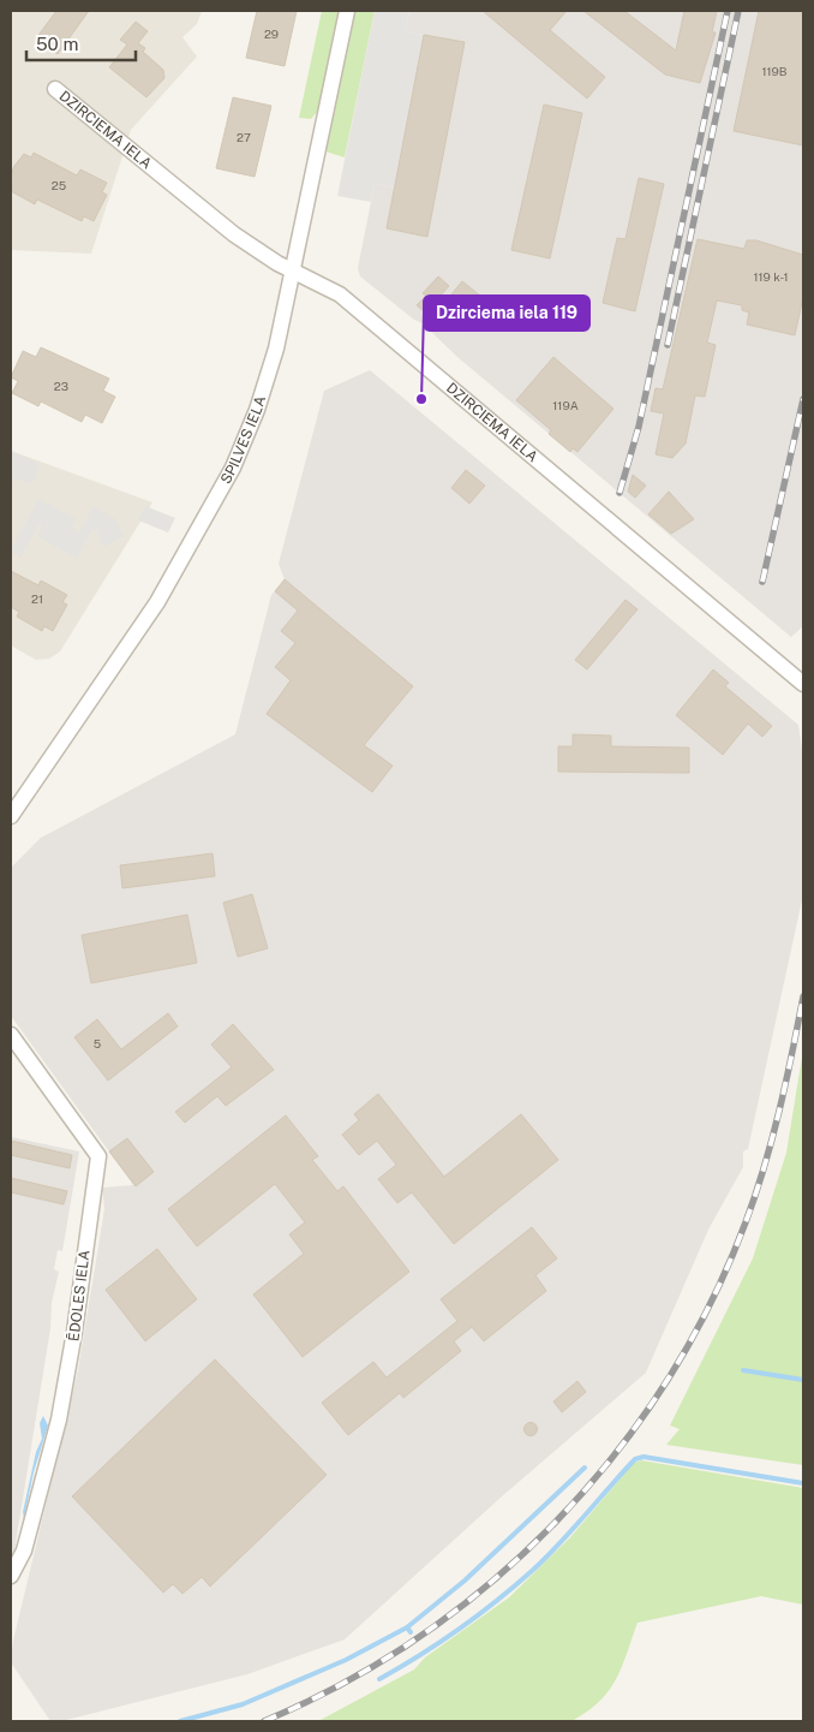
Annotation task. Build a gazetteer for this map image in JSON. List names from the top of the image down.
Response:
{
  "streets": {
    "street": ["DZIRCIEMA IELA", "SPILVES IELA", "ĒDOLES IELA"]
  },
  "crossings": [
    ["DZIRCIEMA IELA", "SPILVES IELA"]
  ],
  "places": ["Dzirciema iela 119"],
  "house_numbers": [
    "29",
    "119B",
    "27",
    "25",
    "119 k-1",
    "23",
    "119A",
    "21",
    "5"
  ],
  "scale_bar": "50 m"
}
